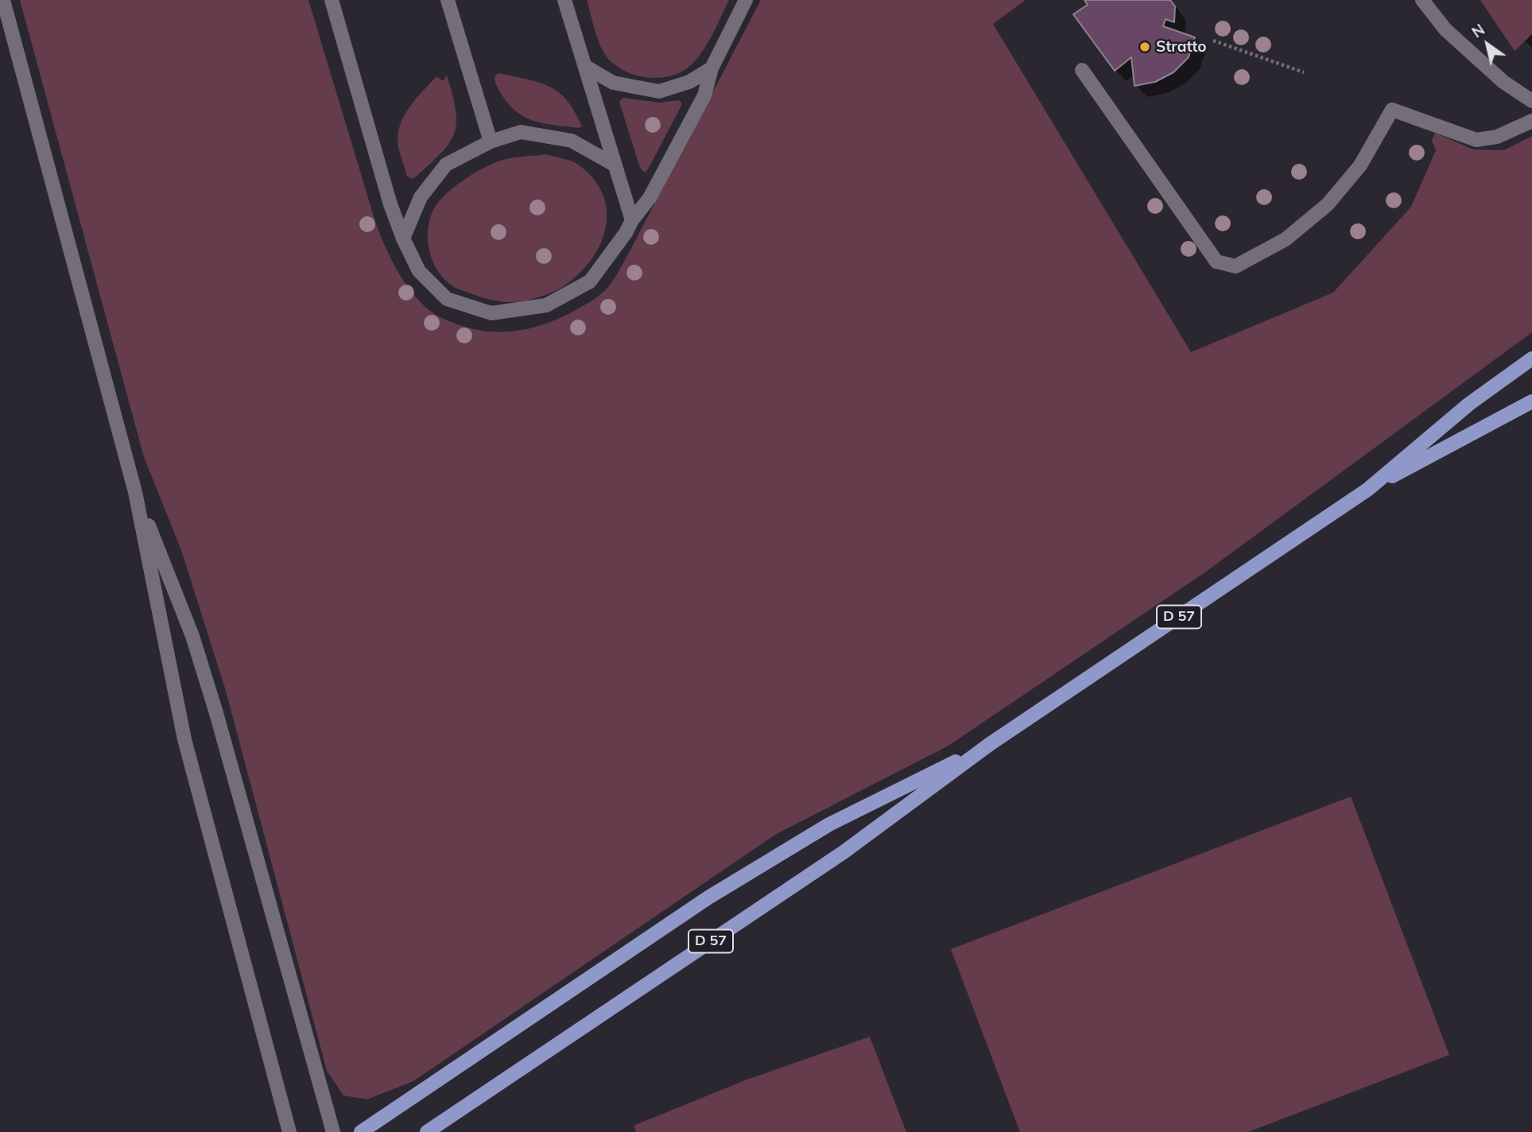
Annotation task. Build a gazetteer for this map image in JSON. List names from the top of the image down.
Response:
{
  "streets": {
    "main road": ["D 57"]
  },
  "places": ["Stratto"],
  "north": "top left"
}
